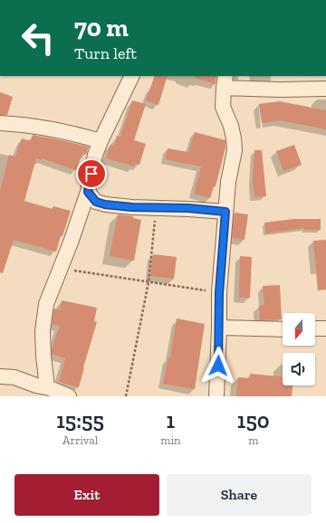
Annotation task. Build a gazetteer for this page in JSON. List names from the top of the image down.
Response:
{
  "north": "bottom",
  "page": {
    "turn": ["70 m", "Turn left"],
    "eta": [
      "15:55",
      "Arrival",
      "1",
      "min",
      "150",
      "m"
    ],
    "buttons": ["Exit", "Share"]
  }
}
